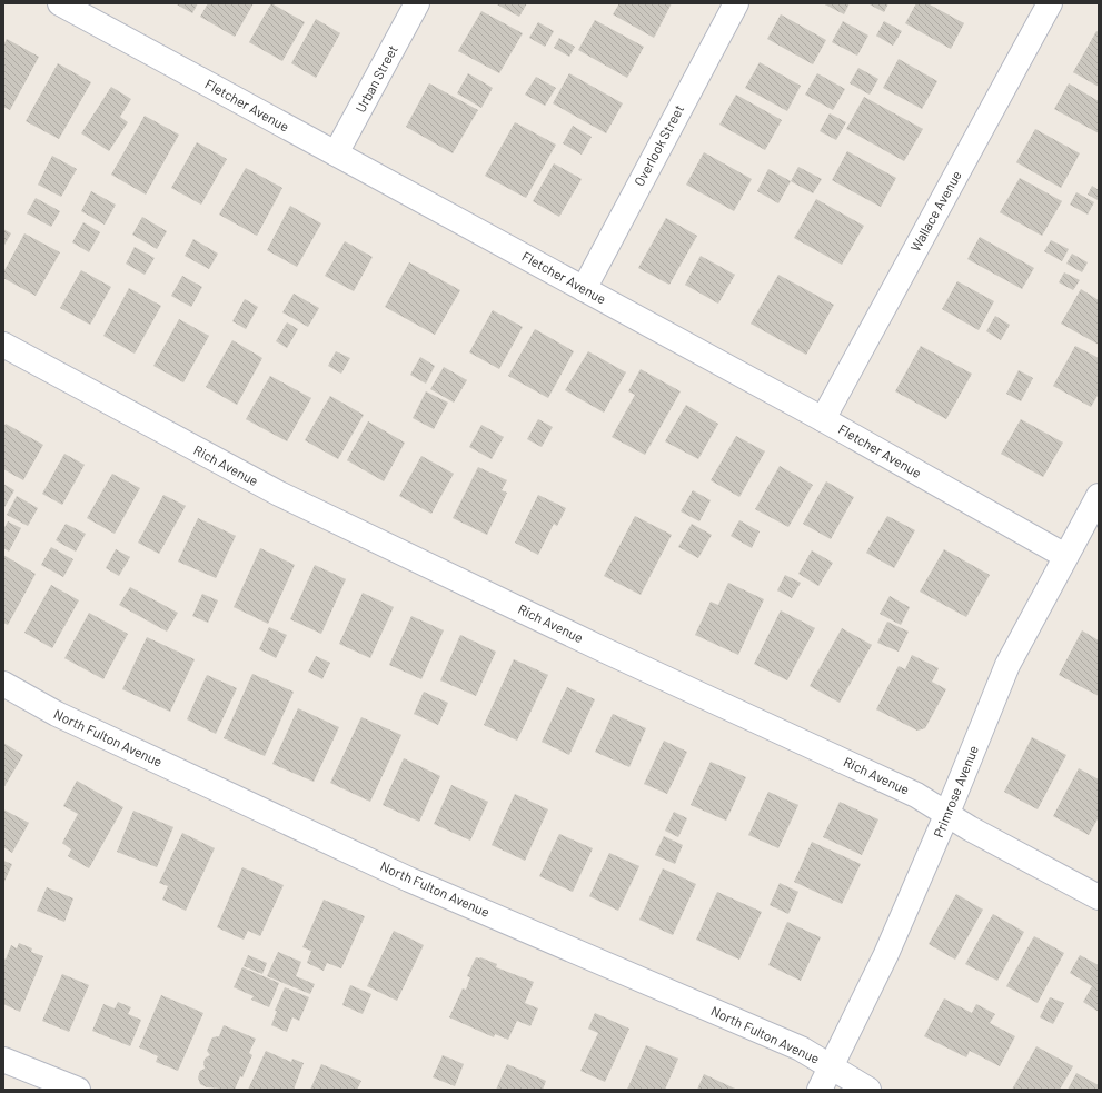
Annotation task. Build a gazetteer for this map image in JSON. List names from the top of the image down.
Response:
{
  "streets": {
    "street": [
      "Urban Street",
      "Fletcher Avenue",
      "Overlook Street",
      "Wallace Avenue",
      "Rich Avenue",
      "North Fulton Avenue",
      "Primrose Avenue"
    ]
  },
  "crossings": [
    ["Urban Street", "Fletcher Avenue"],
    ["Fletcher Avenue", "Overlook Street"],
    ["Fletcher Avenue", "Wallace Avenue"],
    ["Fletcher Avenue", "Primrose Avenue"],
    ["Rich Avenue", "Primrose Avenue"],
    ["North Fulton Avenue", "Primrose Avenue"]
  ]
}
